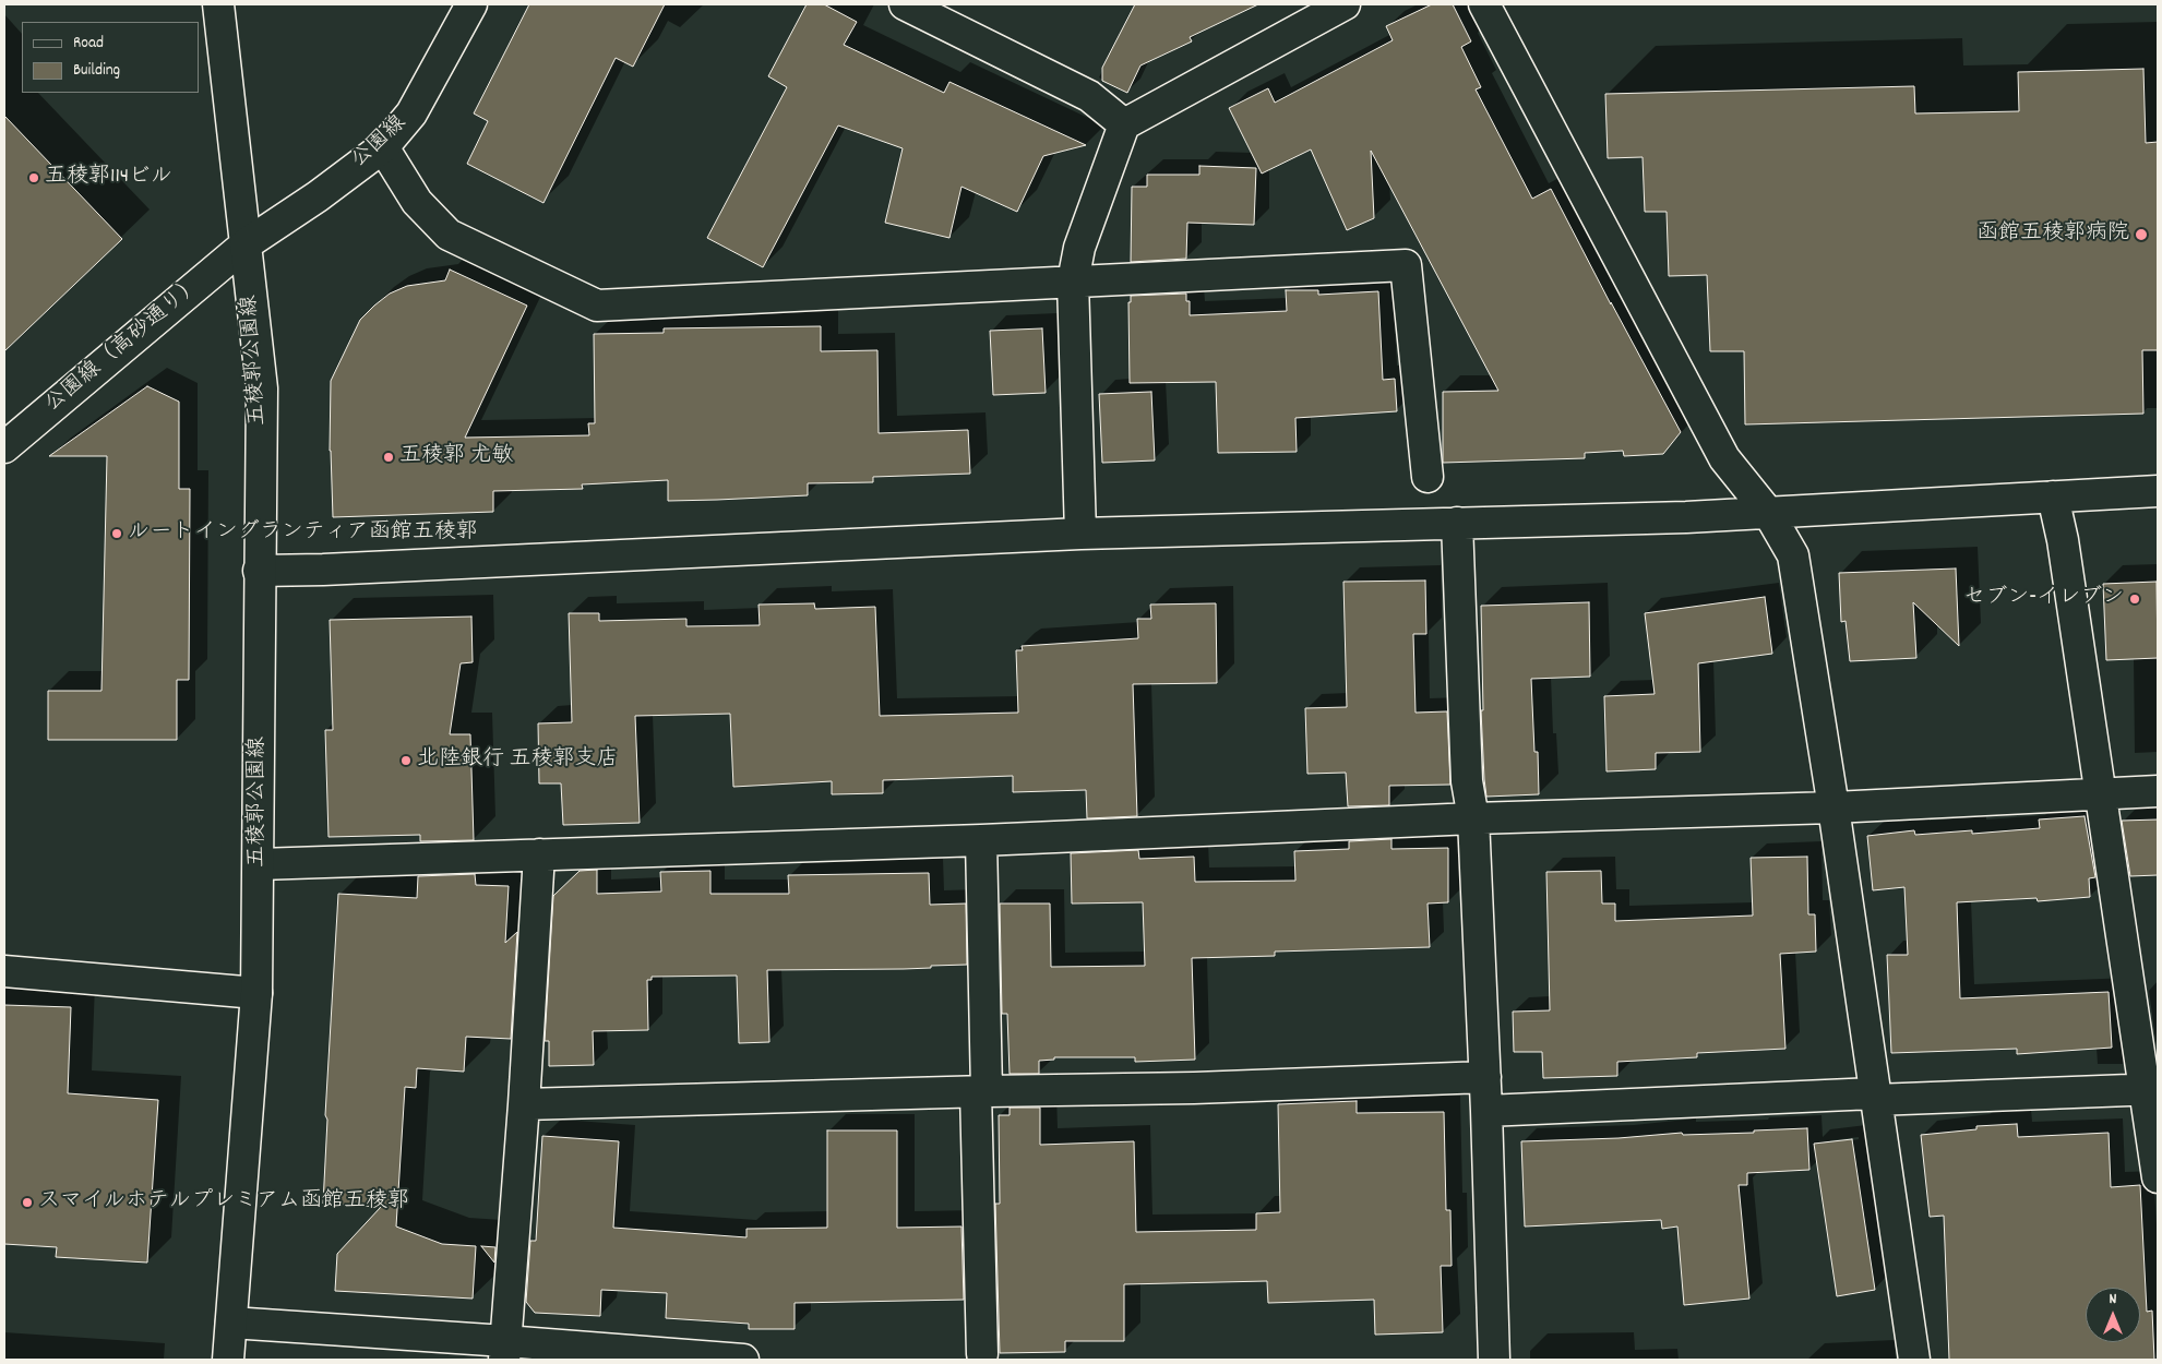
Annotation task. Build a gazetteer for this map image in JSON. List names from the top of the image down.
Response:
{
  "streets": {
    "street": ["公園線", "公園線（高砂通り）", "五稜郭公園線"]
  },
  "crossings": [
    ["公園線", "公園線（高砂通り）"],
    ["公園線", "五稜郭公園線"],
    ["公園線（高砂通り）", "五稜郭公園線"]
  ],
  "places": [
    "五稜郭114ビル",
    "函館五稜郭病院",
    "五稜郭 尤敏",
    "ルートイングランティア函館五稜郭",
    "セブン-イレブン",
    "北陸銀行 五稜郭支店",
    "スマイルホテルプレミアム函館五稜郭"
  ],
  "legend": ["Road", "Building"],
  "north": "top"
}
